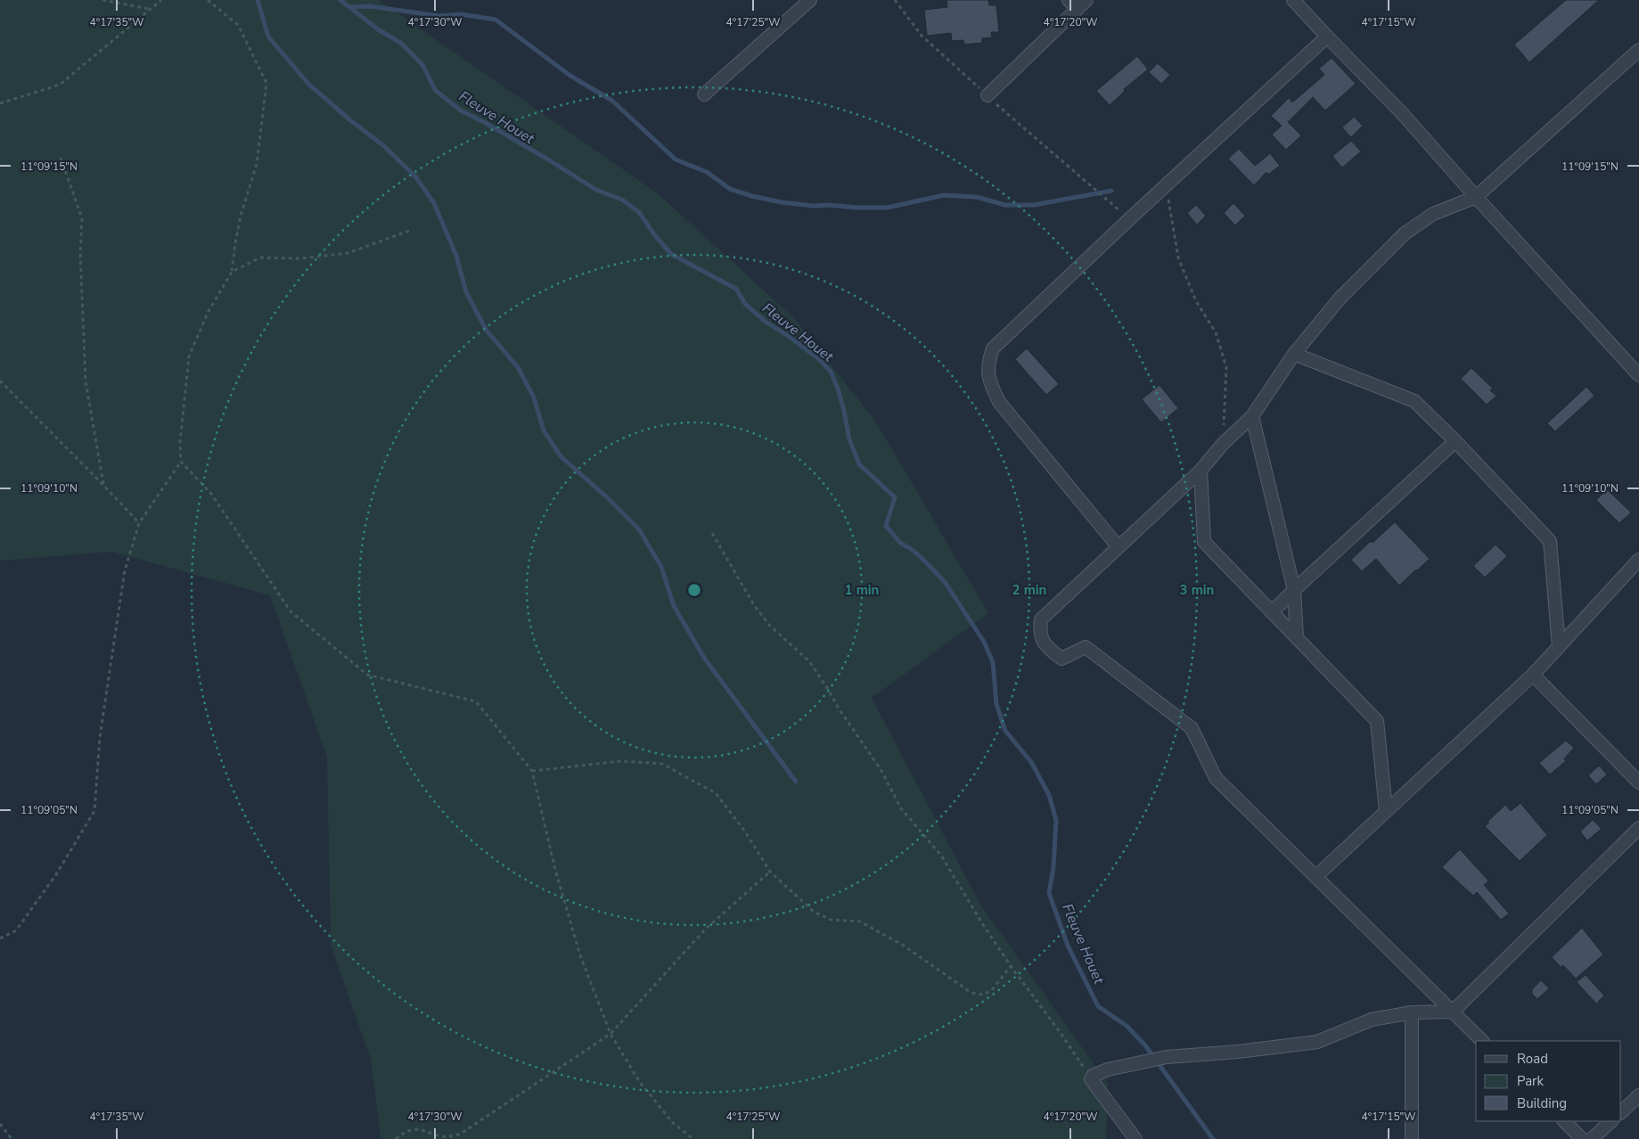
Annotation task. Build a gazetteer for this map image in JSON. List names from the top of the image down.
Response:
{
  "water": ["Fleuve Houet"],
  "legend": ["Road", "Park", "Building"],
  "coordinates": [
    "4°17'35\"W",
    "4°17'30\"W",
    "4°17'25\"W",
    "4°17'20\"W",
    "4°17'15\"W",
    "11°09'15\"N",
    "11°09'10\"N",
    "11°09'05\"N"
  ],
  "rings": ["1 min", "2 min", "3 min"]
}
